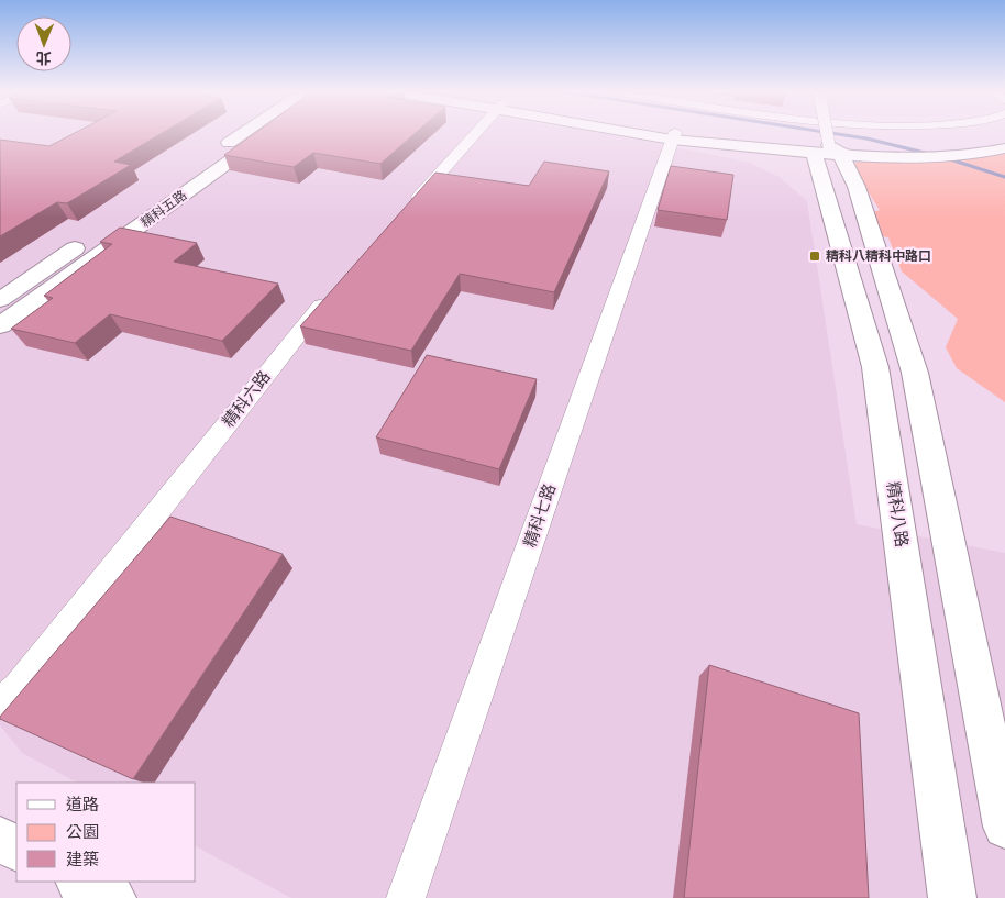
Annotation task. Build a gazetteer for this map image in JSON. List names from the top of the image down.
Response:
{
  "streets": {
    "street": [
      "精科五路",
      "精科六路",
      "精科八路",
      "精科七路"
    ]
  },
  "places": {
    "transit": ["精科八精科中路口"]
  },
  "legend": ["道路", "公園", "建築"],
  "north": "bottom"
}
